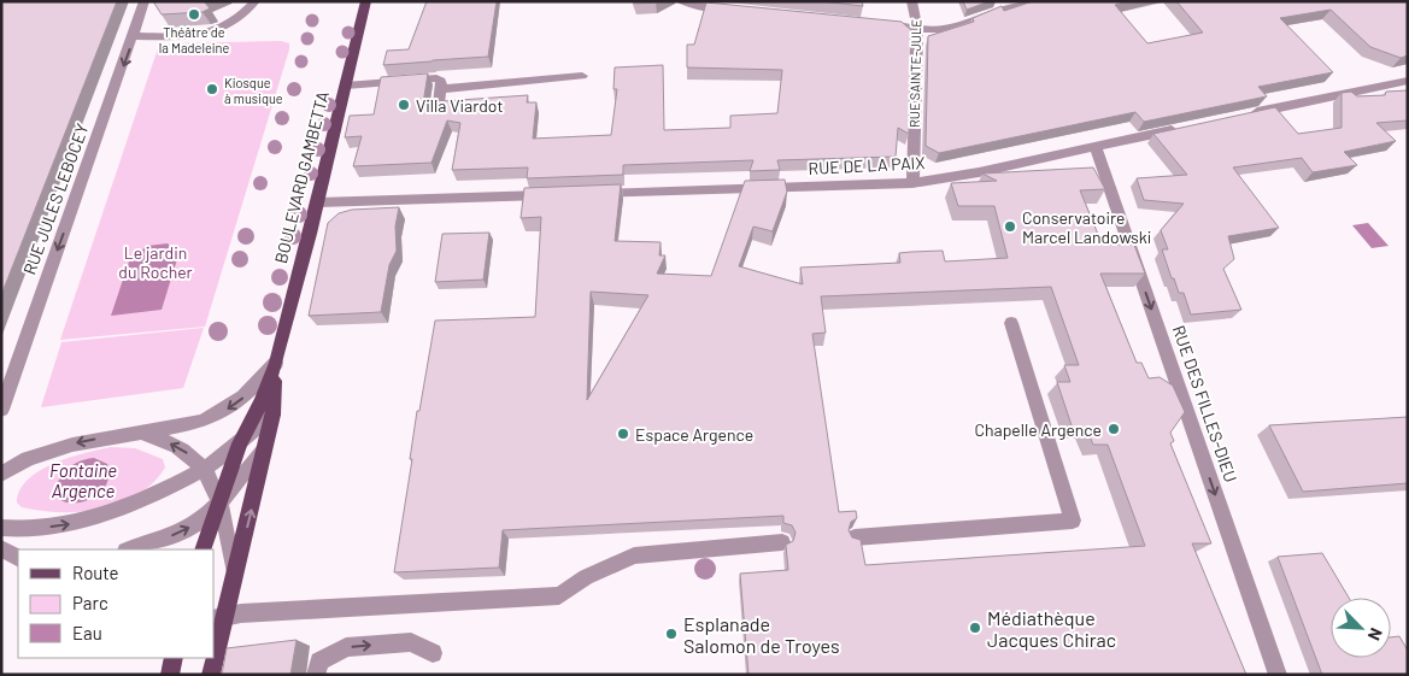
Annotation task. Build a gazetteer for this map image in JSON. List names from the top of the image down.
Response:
{
  "streets": {
    "main road": ["BOULEVARD GAMBETTA"],
    "street": [
      "RUE SAINTE-JULE",
      "RUE DE LA PAIX",
      "RUE JULES LEBOCEY",
      "RUE DES FILLES-DIEU"
    ]
  },
  "crossings": [
    ["RUE SAINTE-JULE", "RUE DE LA PAIX"],
    ["RUE DE LA PAIX", "RUE DES FILLES-DIEU"]
  ],
  "one_way": ["RUE JULES LEBOCEY", "RUE DES FILLES-DIEU"],
  "water": ["Fontaine Argence"],
  "parks": ["Le jardin du Rocher"],
  "places": [
    "Théâtre de la Madeleine",
    "Kiosque à musique",
    "Villa Viardot",
    "Conservatoire Marcel Landowski",
    "Chapelle Argence",
    "Espace Argence",
    "Médiathèque Jacques Chirac",
    "Esplanade Salomon de Troyes"
  ],
  "legend": ["Route", "Parc", "Eau"],
  "north": "bottom right"
}
